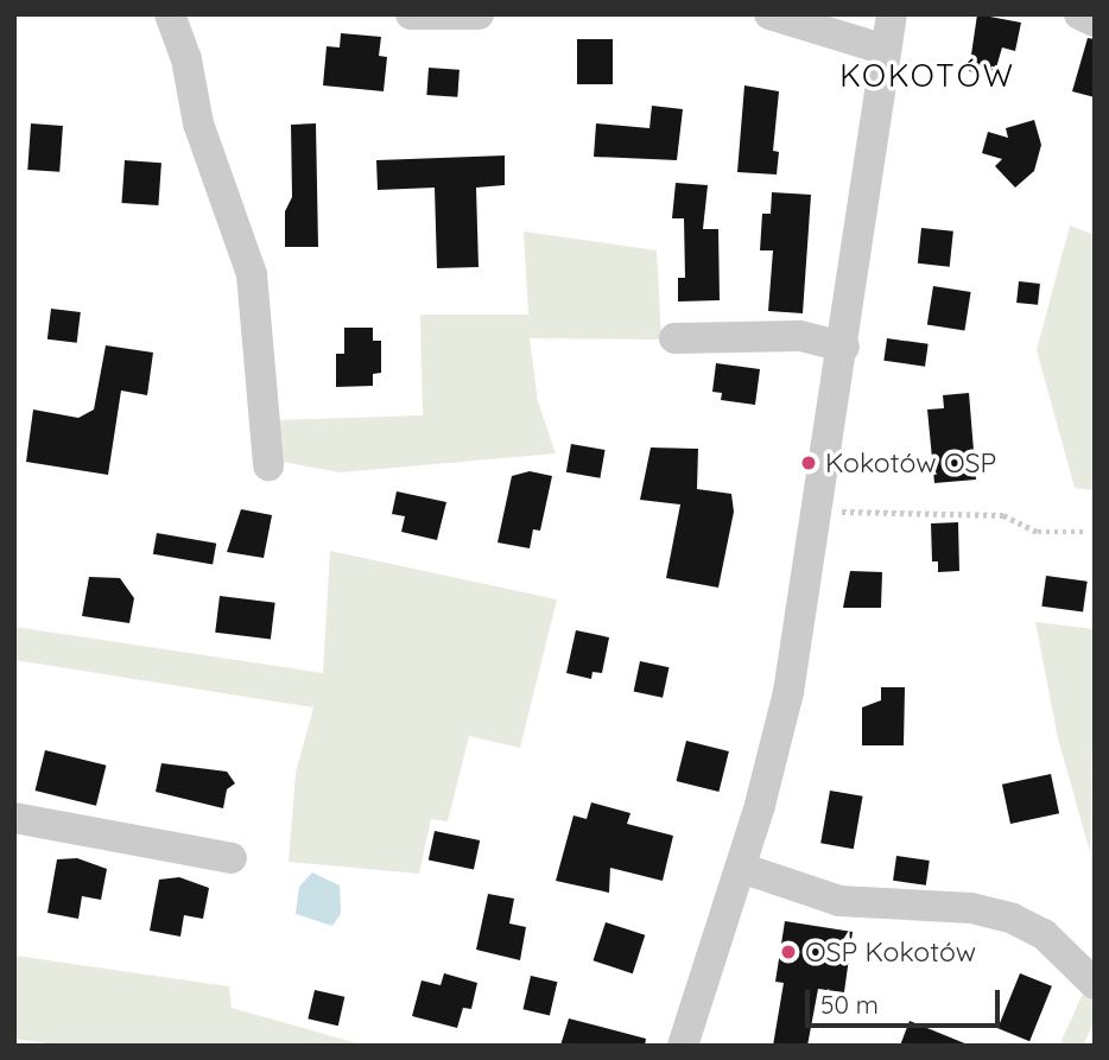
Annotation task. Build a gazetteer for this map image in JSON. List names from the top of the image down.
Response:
{
  "districts": ["KOKOTÓW"],
  "places": ["Kokotów OSP", "OSP Kokotów"],
  "scale_bar": "50 m"
}
